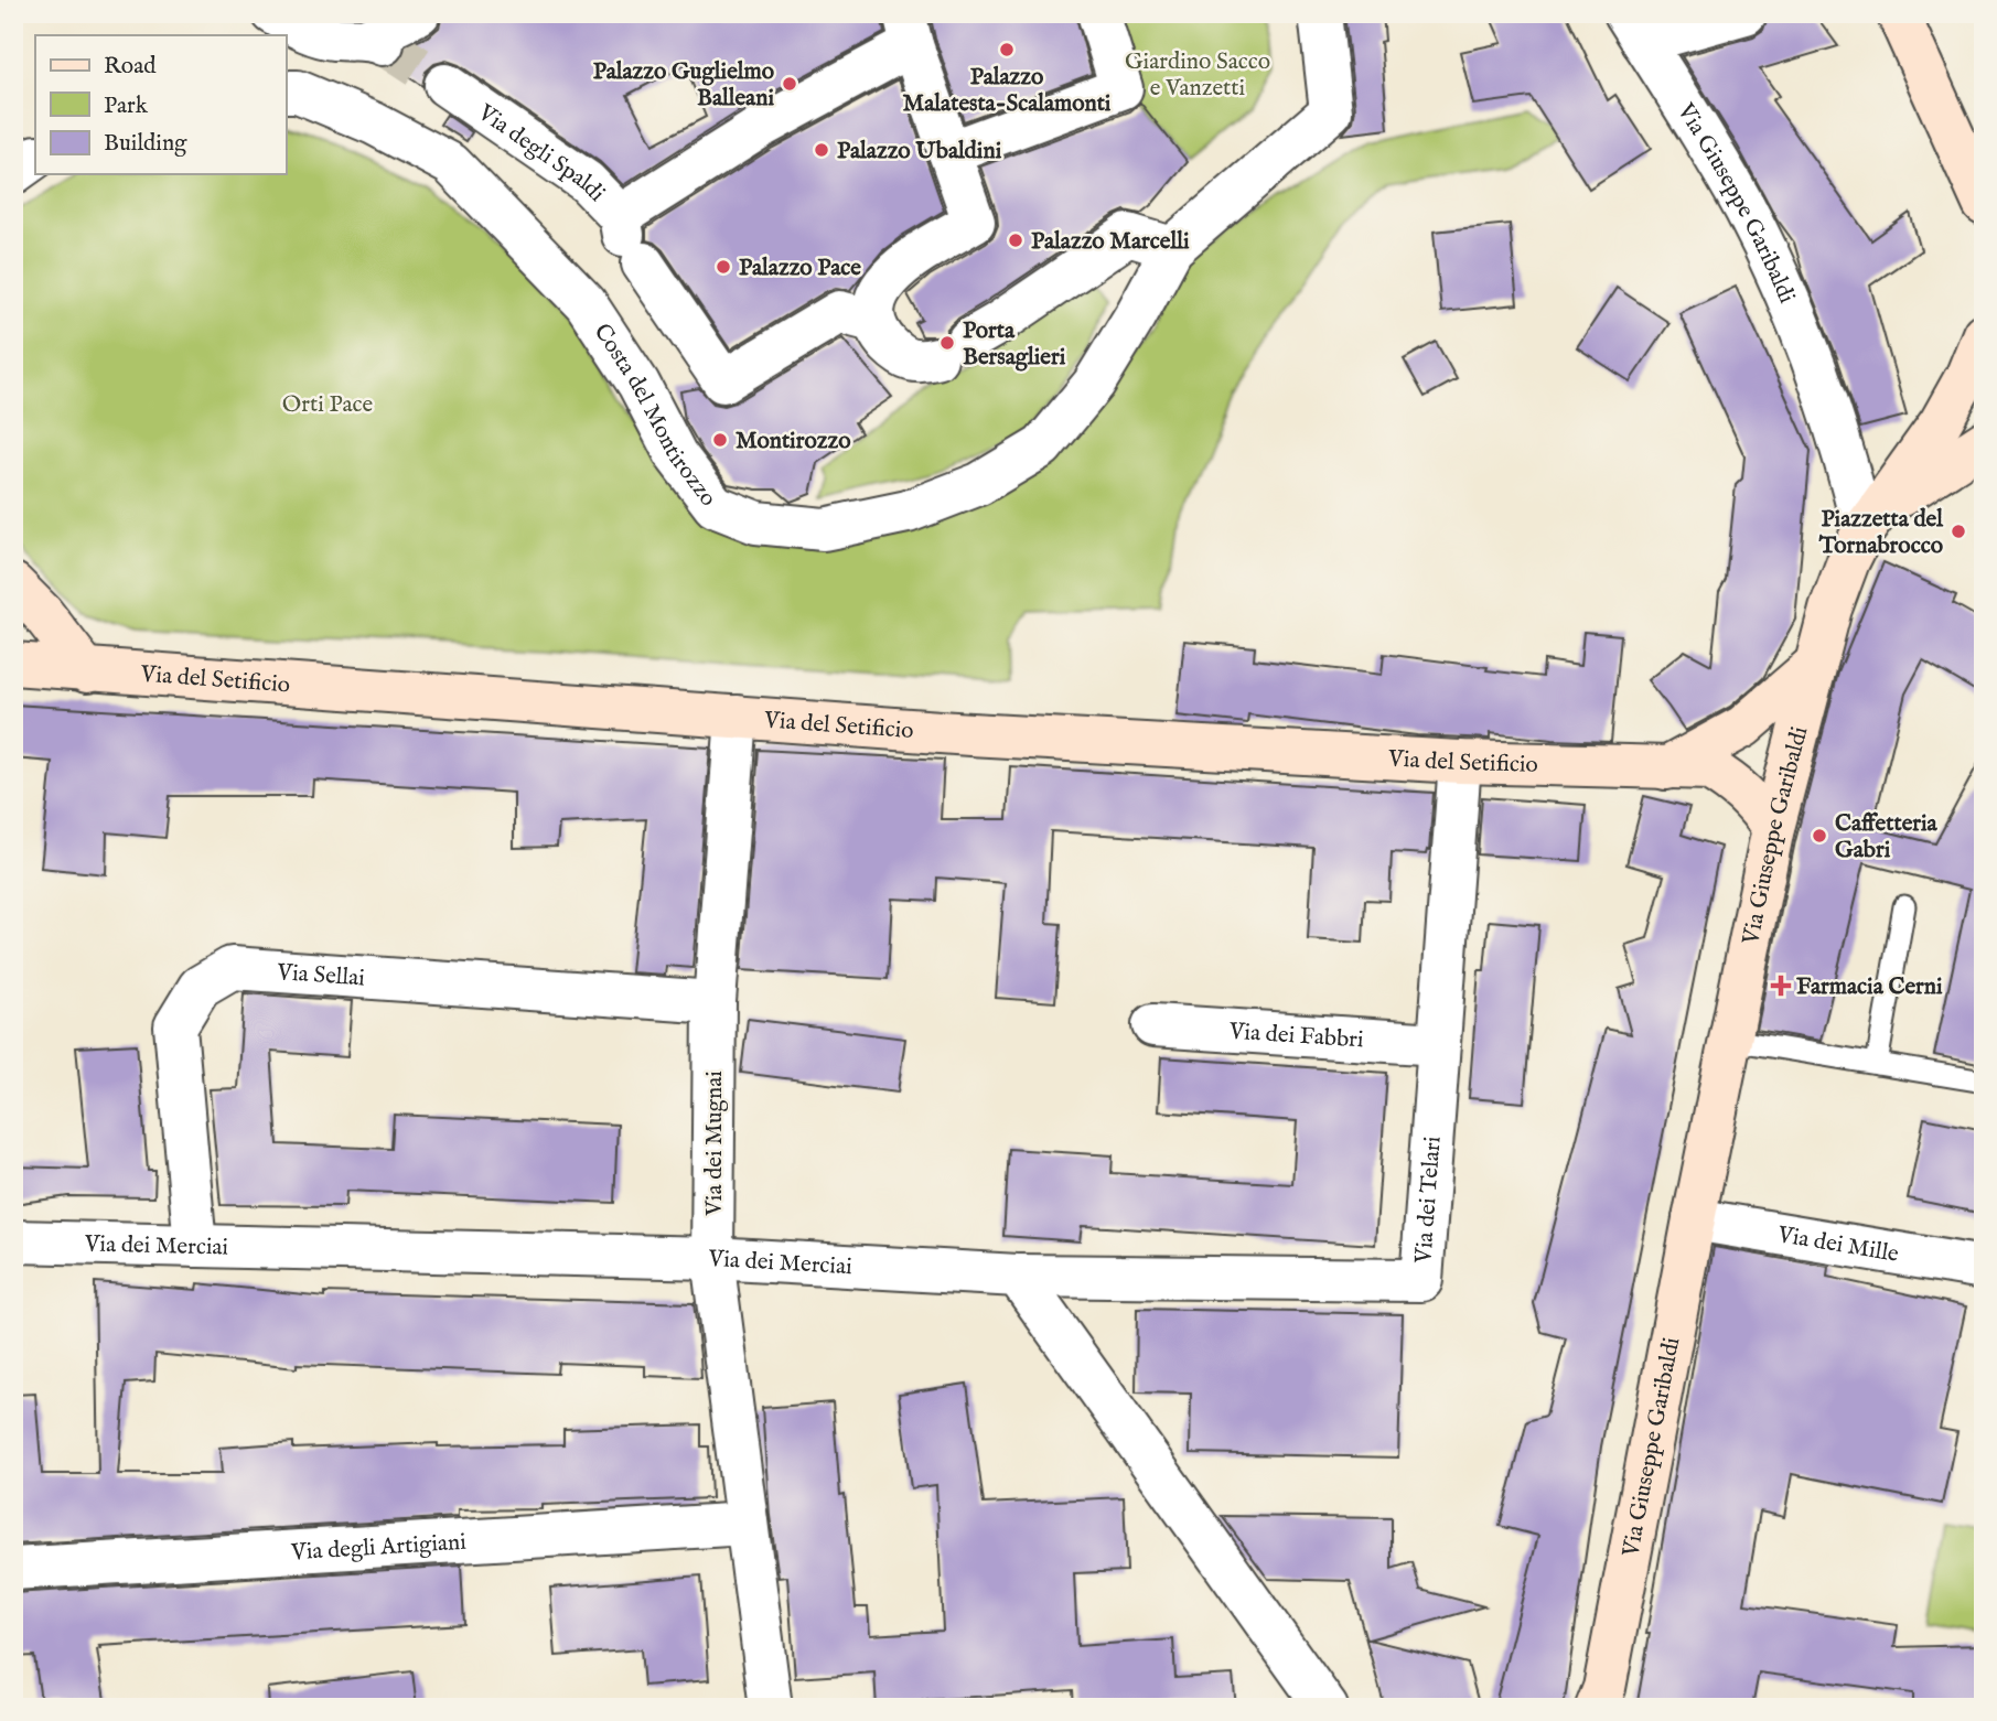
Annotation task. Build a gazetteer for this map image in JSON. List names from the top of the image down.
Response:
{
  "streets": {
    "main road": ["Via Giuseppe Garibaldi", "Via del Setificio"],
    "street": [
      "Via degli Spaldi",
      "Costa del Montirozzo",
      "Via Sellai",
      "Via dei Fabbri",
      "Via dei Mugnai",
      "Via dei Telari",
      "Via dei Mille",
      "Via dei Merciai",
      "Via degli Artigiani"
    ]
  },
  "crossings": [
    ["Via Giuseppe Garibaldi", "Via del Setificio"],
    ["Via Giuseppe Garibaldi", "Via dei Mille"],
    ["Via del Setificio", "Via dei Mugnai"],
    ["Via del Setificio", "Via dei Telari"],
    ["Via Sellai", "Via dei Mugnai"],
    ["Via Sellai", "Via dei Merciai"],
    ["Via dei Fabbri", "Via dei Telari"],
    ["Via dei Mugnai", "Via dei Merciai"],
    ["Via dei Mugnai", "Via degli Artigiani"],
    ["Via dei Telari", "Via dei Merciai"]
  ],
  "parks": ["Giardino Sacco e Vanzetti", "Orti Pace"],
  "places": {
    "other": [
      "Palazzo Malatesta-Scalamonti",
      "Palazzo Guglielmo Balleani",
      "Palazzo Ubaldini",
      "Palazzo Marcelli",
      "Palazzo Pace",
      "Porta Bersaglieri",
      "Montirozzo",
      "Piazzetta del Tornabrocco",
      "Caffetteria Gabri"
    ],
    "health": ["Farmacia Cerni"]
  },
  "legend": ["Road", "Park", "Building"]
}
